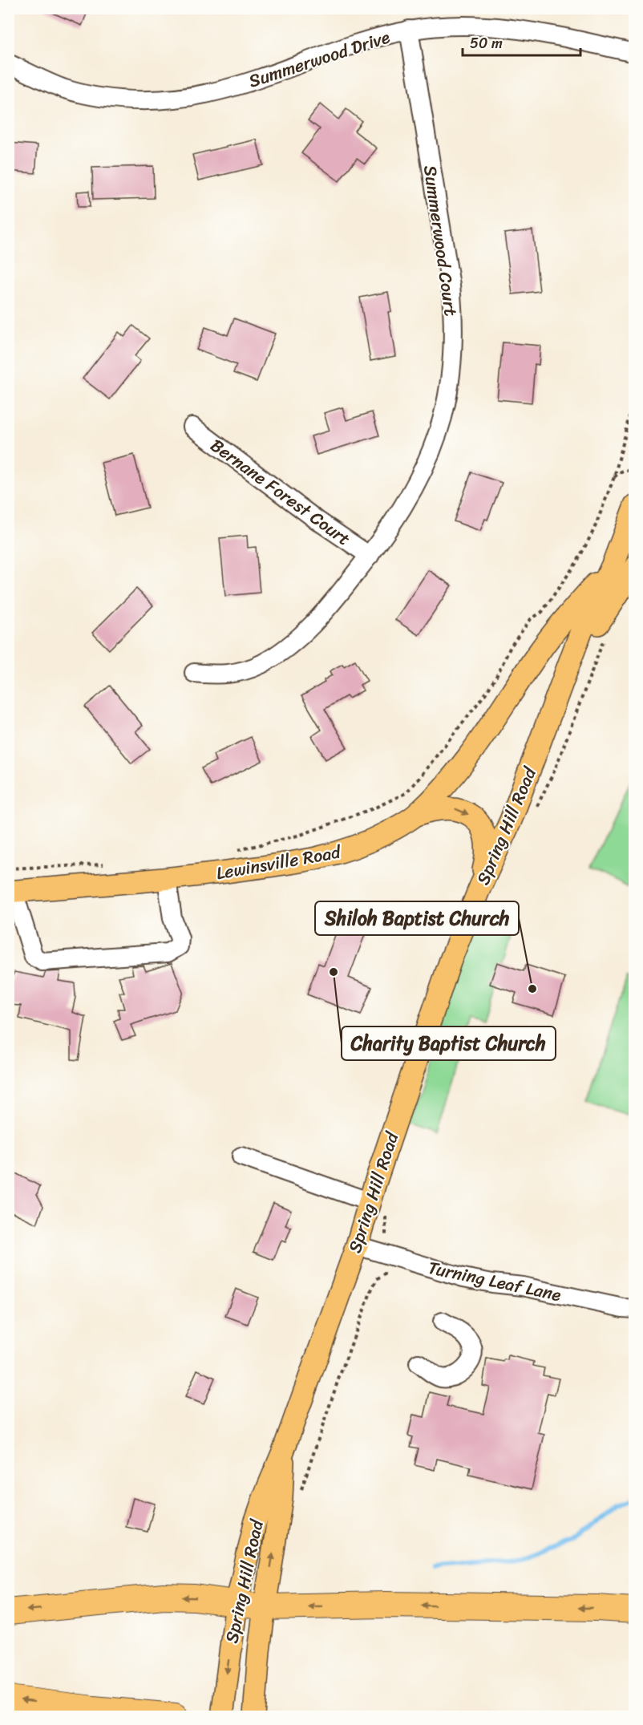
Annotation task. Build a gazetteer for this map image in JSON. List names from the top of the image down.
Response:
{
  "streets": {
    "main road": ["Spring Hill Road", "Lewinsville Road"],
    "street": [
      "Summerwood Drive",
      "Summerwood Court",
      "Bernane Forest Court",
      "Turning Leaf Lane"
    ]
  },
  "crossings": [
    ["Summerwood Drive", "Summerwood Court"],
    ["Summerwood Court", "Bernane Forest Court"],
    ["Spring Hill Road", "Lewinsville Road"],
    ["Spring Hill Road", "Turning Leaf Lane"]
  ],
  "places": ["Charity Baptist Church", "Shiloh Baptist Church"],
  "scale_bar": "50 m"
}
